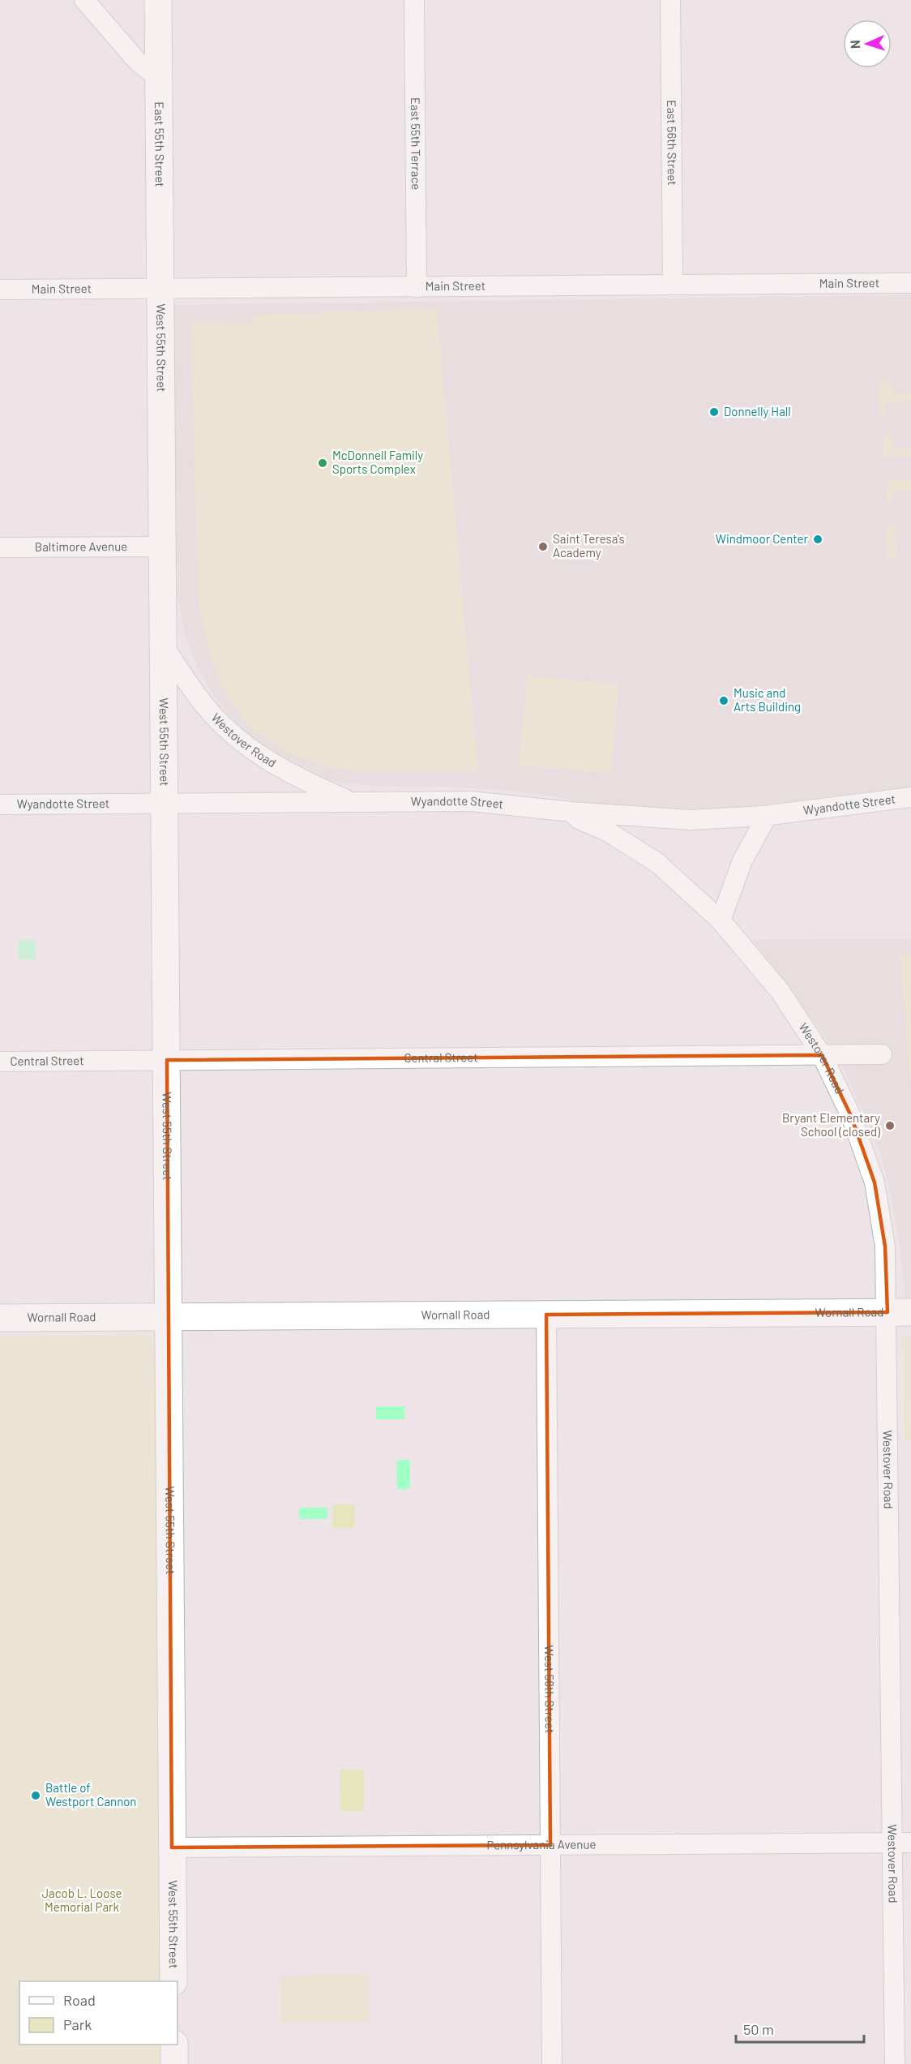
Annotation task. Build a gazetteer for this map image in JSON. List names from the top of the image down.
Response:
{
  "streets": {
    "main road": ["East 55th Street", "West 55th Street", "Wornall Road"],
    "street": [
      "East 56th Street",
      "East 55th Terrace",
      "Main Street",
      "Baltimore Avenue",
      "Westover Road",
      "Wyandotte Street",
      "Central Street",
      "West 56th Street",
      "Pennsylvania Avenue"
    ]
  },
  "crossings": [
    ["East 56th Street", "Main Street"],
    ["East 55th Terrace", "Main Street"],
    ["East 55th Street", "Main Street"],
    ["East 55th Street", "West 55th Street"],
    ["Main Street", "West 55th Street"],
    ["West 55th Street", "Baltimore Avenue"],
    ["West 55th Street", "Westover Road"],
    ["West 55th Street", "Wyandotte Street"],
    ["West 55th Street", "Central Street"],
    ["West 55th Street", "Wornall Road"],
    ["West 55th Street", "Pennsylvania Avenue"],
    ["Westover Road", "Wyandotte Street"],
    ["Westover Road", "Central Street"],
    ["Westover Road", "Wornall Road"],
    ["Westover Road", "Pennsylvania Avenue"],
    ["Wornall Road", "West 56th Street"],
    ["West 56th Street", "Pennsylvania Avenue"]
  ],
  "parks": ["Jacob L. Loose Memorial Park"],
  "places": [
    "Donnelly Hall",
    "McDonnell Family Sports Complex",
    "Windmoor Center",
    "Saint Teresa's Academy",
    "Music and Arts Building",
    "Bryant Elementary School (closed)",
    "Battle of Westport Cannon"
  ],
  "legend": ["Road", "Park"],
  "scale_bar": "50 m",
  "north": "left"
}
